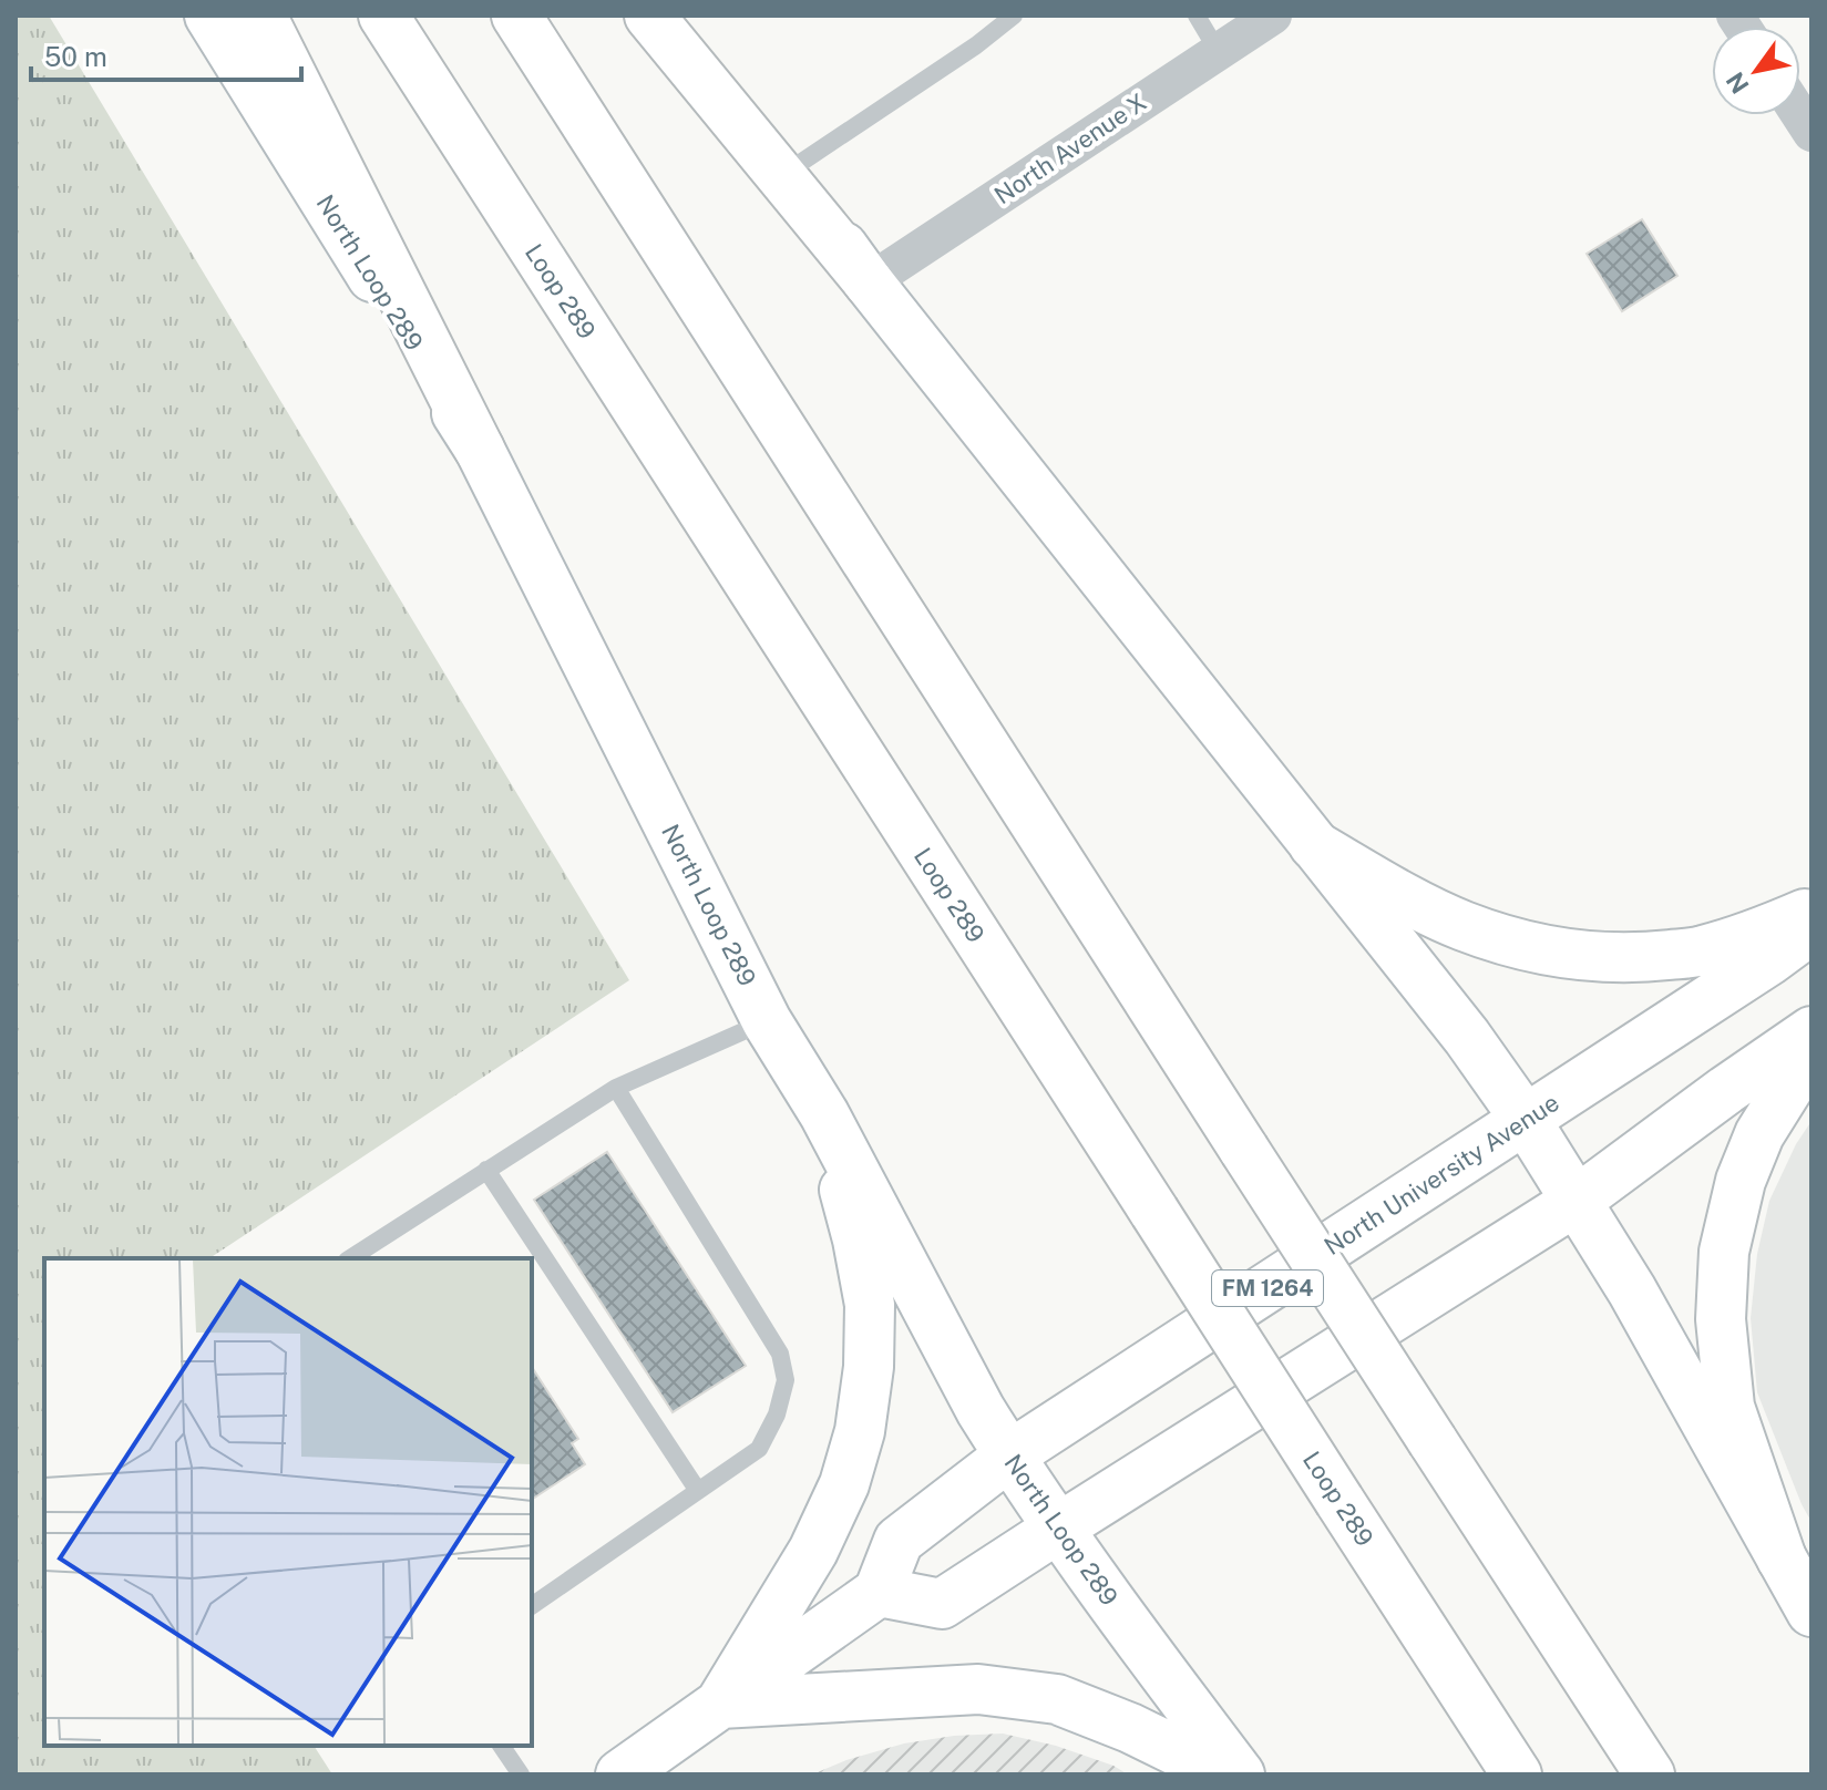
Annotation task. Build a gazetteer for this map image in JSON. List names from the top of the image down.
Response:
{
  "streets": {
    "main road": [
      "North Loop 289",
      "Loop 289",
      "North University Avenue",
      "FM 1264"
    ],
    "street": ["North Avenue X"]
  },
  "crossings": [
    ["North Loop 289", "North University Avenue"]
  ],
  "scale_bar": "50 m",
  "north": "bottom left"
}
